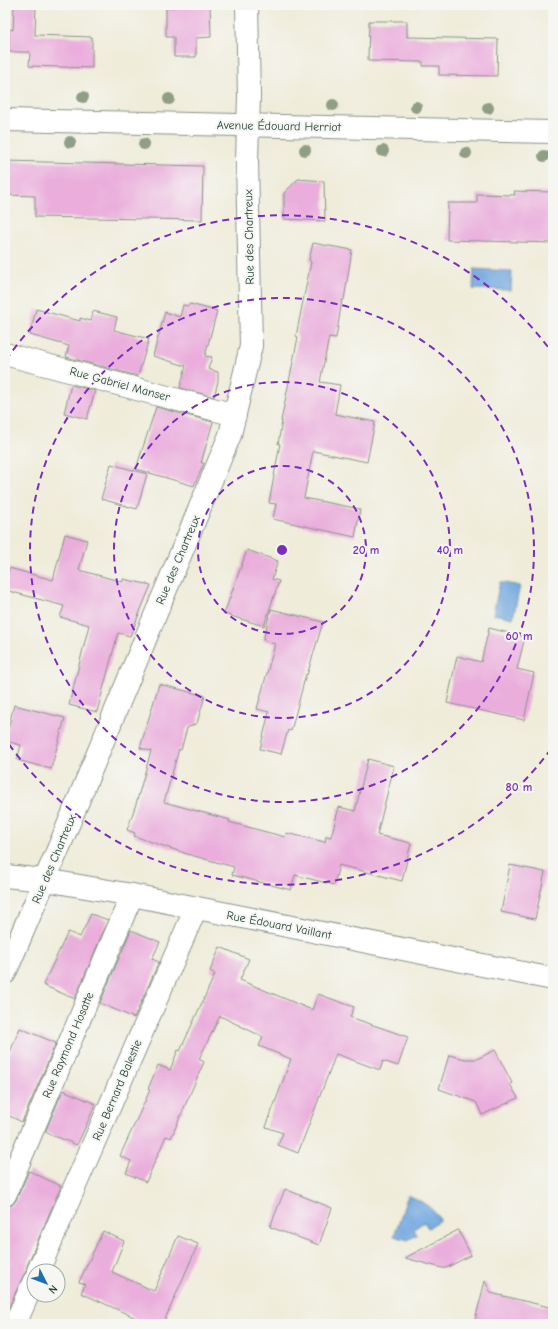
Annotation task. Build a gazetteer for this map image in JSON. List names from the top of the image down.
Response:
{
  "streets": {
    "street": [
      "Avenue Édouard Herriot",
      "Rue des Chartreux",
      "Rue Gabriel Manser",
      "Rue Édouard Vaillant",
      "Rue Raymond Hosatte",
      "Rue Bernard Balestie"
    ]
  },
  "crossings": [
    ["Avenue Édouard Herriot", "Rue des Chartreux"],
    ["Rue des Chartreux", "Rue Gabriel Manser"],
    ["Rue des Chartreux", "Rue Édouard Vaillant"],
    ["Rue Édouard Vaillant", "Rue Raymond Hosatte"],
    ["Rue Édouard Vaillant", "Rue Bernard Balestie"]
  ],
  "north": "bottom right",
  "rings": [
    "20 m",
    "40 m",
    "60 m",
    "80 m"
  ]
}
